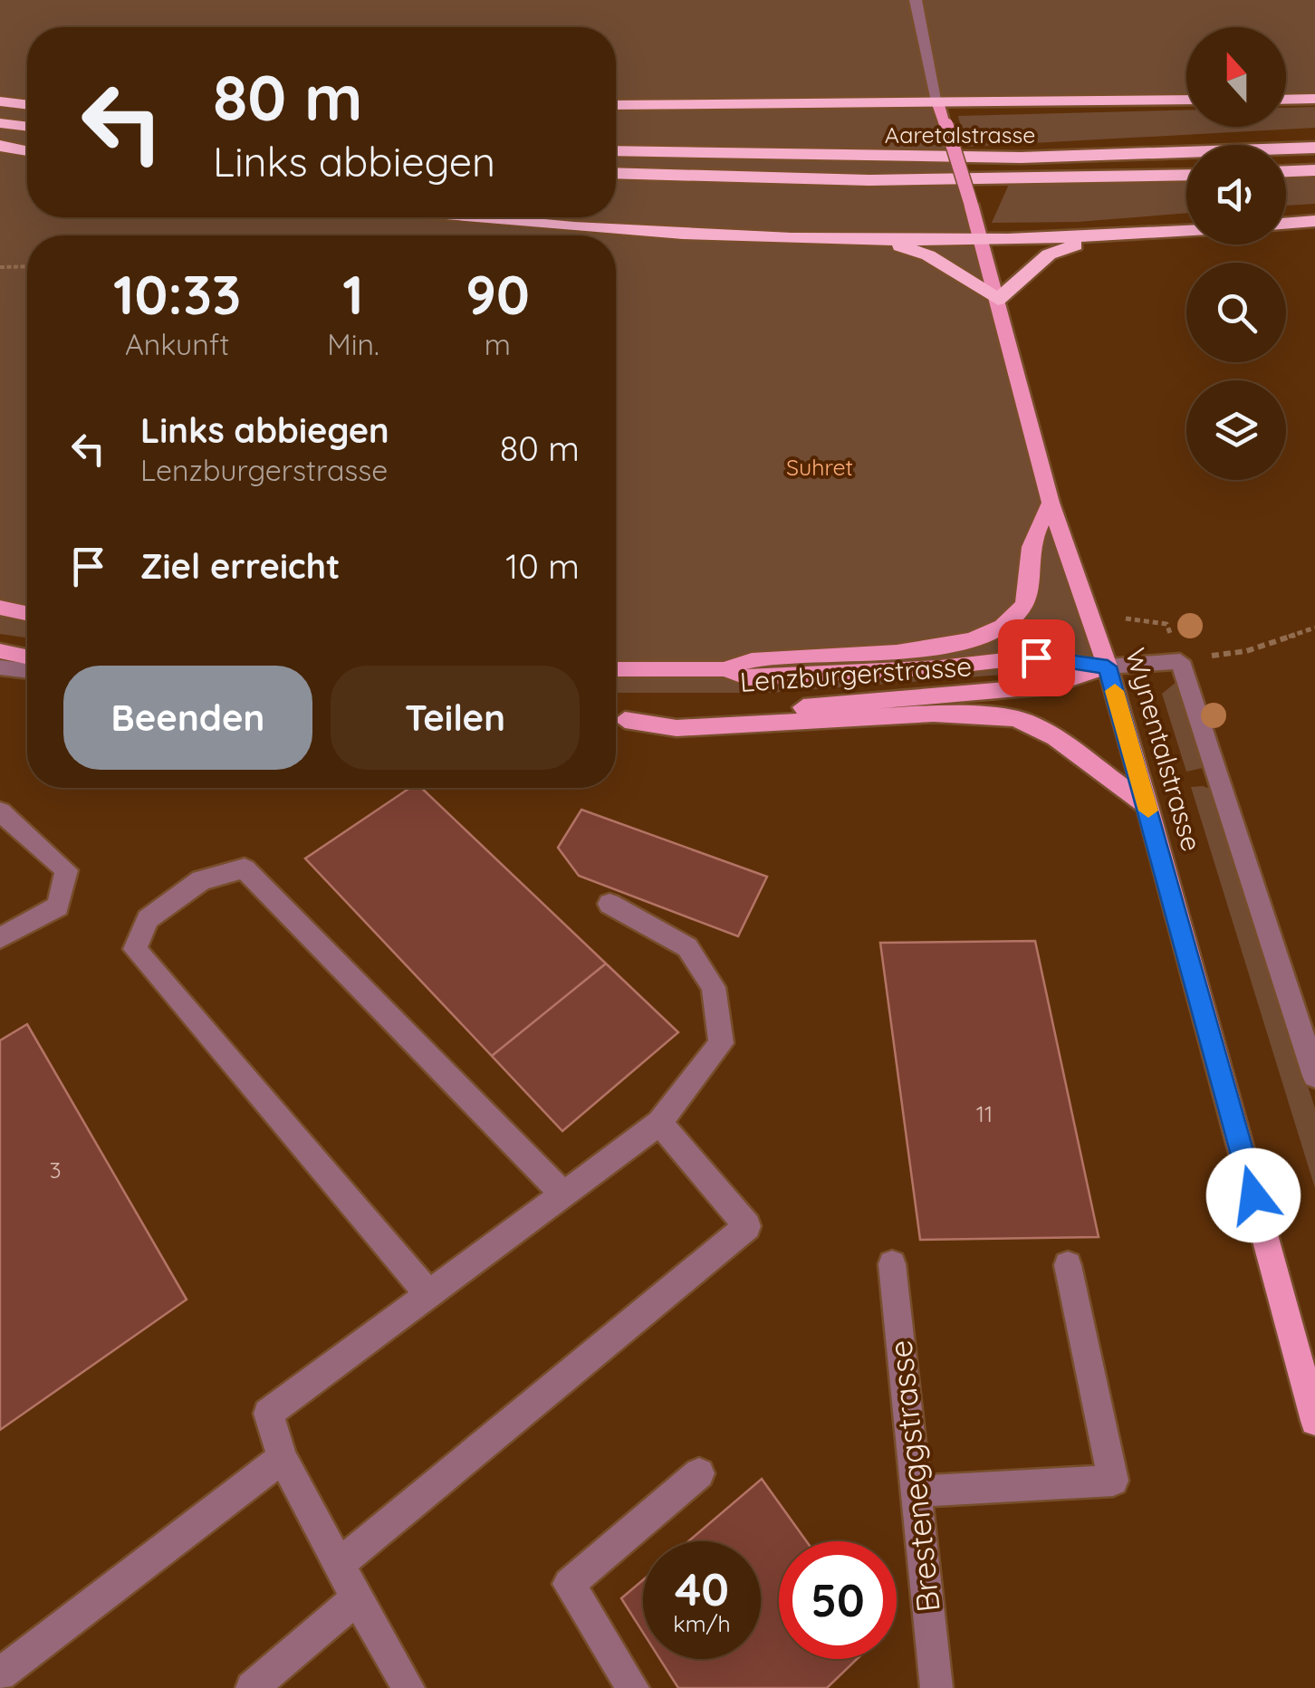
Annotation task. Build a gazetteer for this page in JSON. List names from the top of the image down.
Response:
{
  "streets": {
    "highway": ["Aaretalstrasse"],
    "main road": ["Lenzburgerstrasse", "Wynentalstrasse"],
    "street": ["Bresteneggstrasse"]
  },
  "crossings": [
    ["Lenzburgerstrasse", "Wynentalstrasse"]
  ],
  "parks": ["Suhret"],
  "house_numbers": ["11", "3"],
  "north": "top",
  "page": {
    "turn": ["80 m", "Links abbiegen"],
    "eta": [
      "10:33",
      "Ankunft",
      "1",
      "Min.",
      "90",
      "m"
    ],
    "list": [
      {
        "name": "Links abbiegen",
        "note": "Lenzburgerstrasse",
        "value": "80 m"
      },
      {
        "name": "Ziel erreicht",
        "value": "10 m"
      }
    ],
    "buttons": ["Beenden", "Teilen"],
    "speed": "40 km/h",
    "limit": "50"
  }
}
